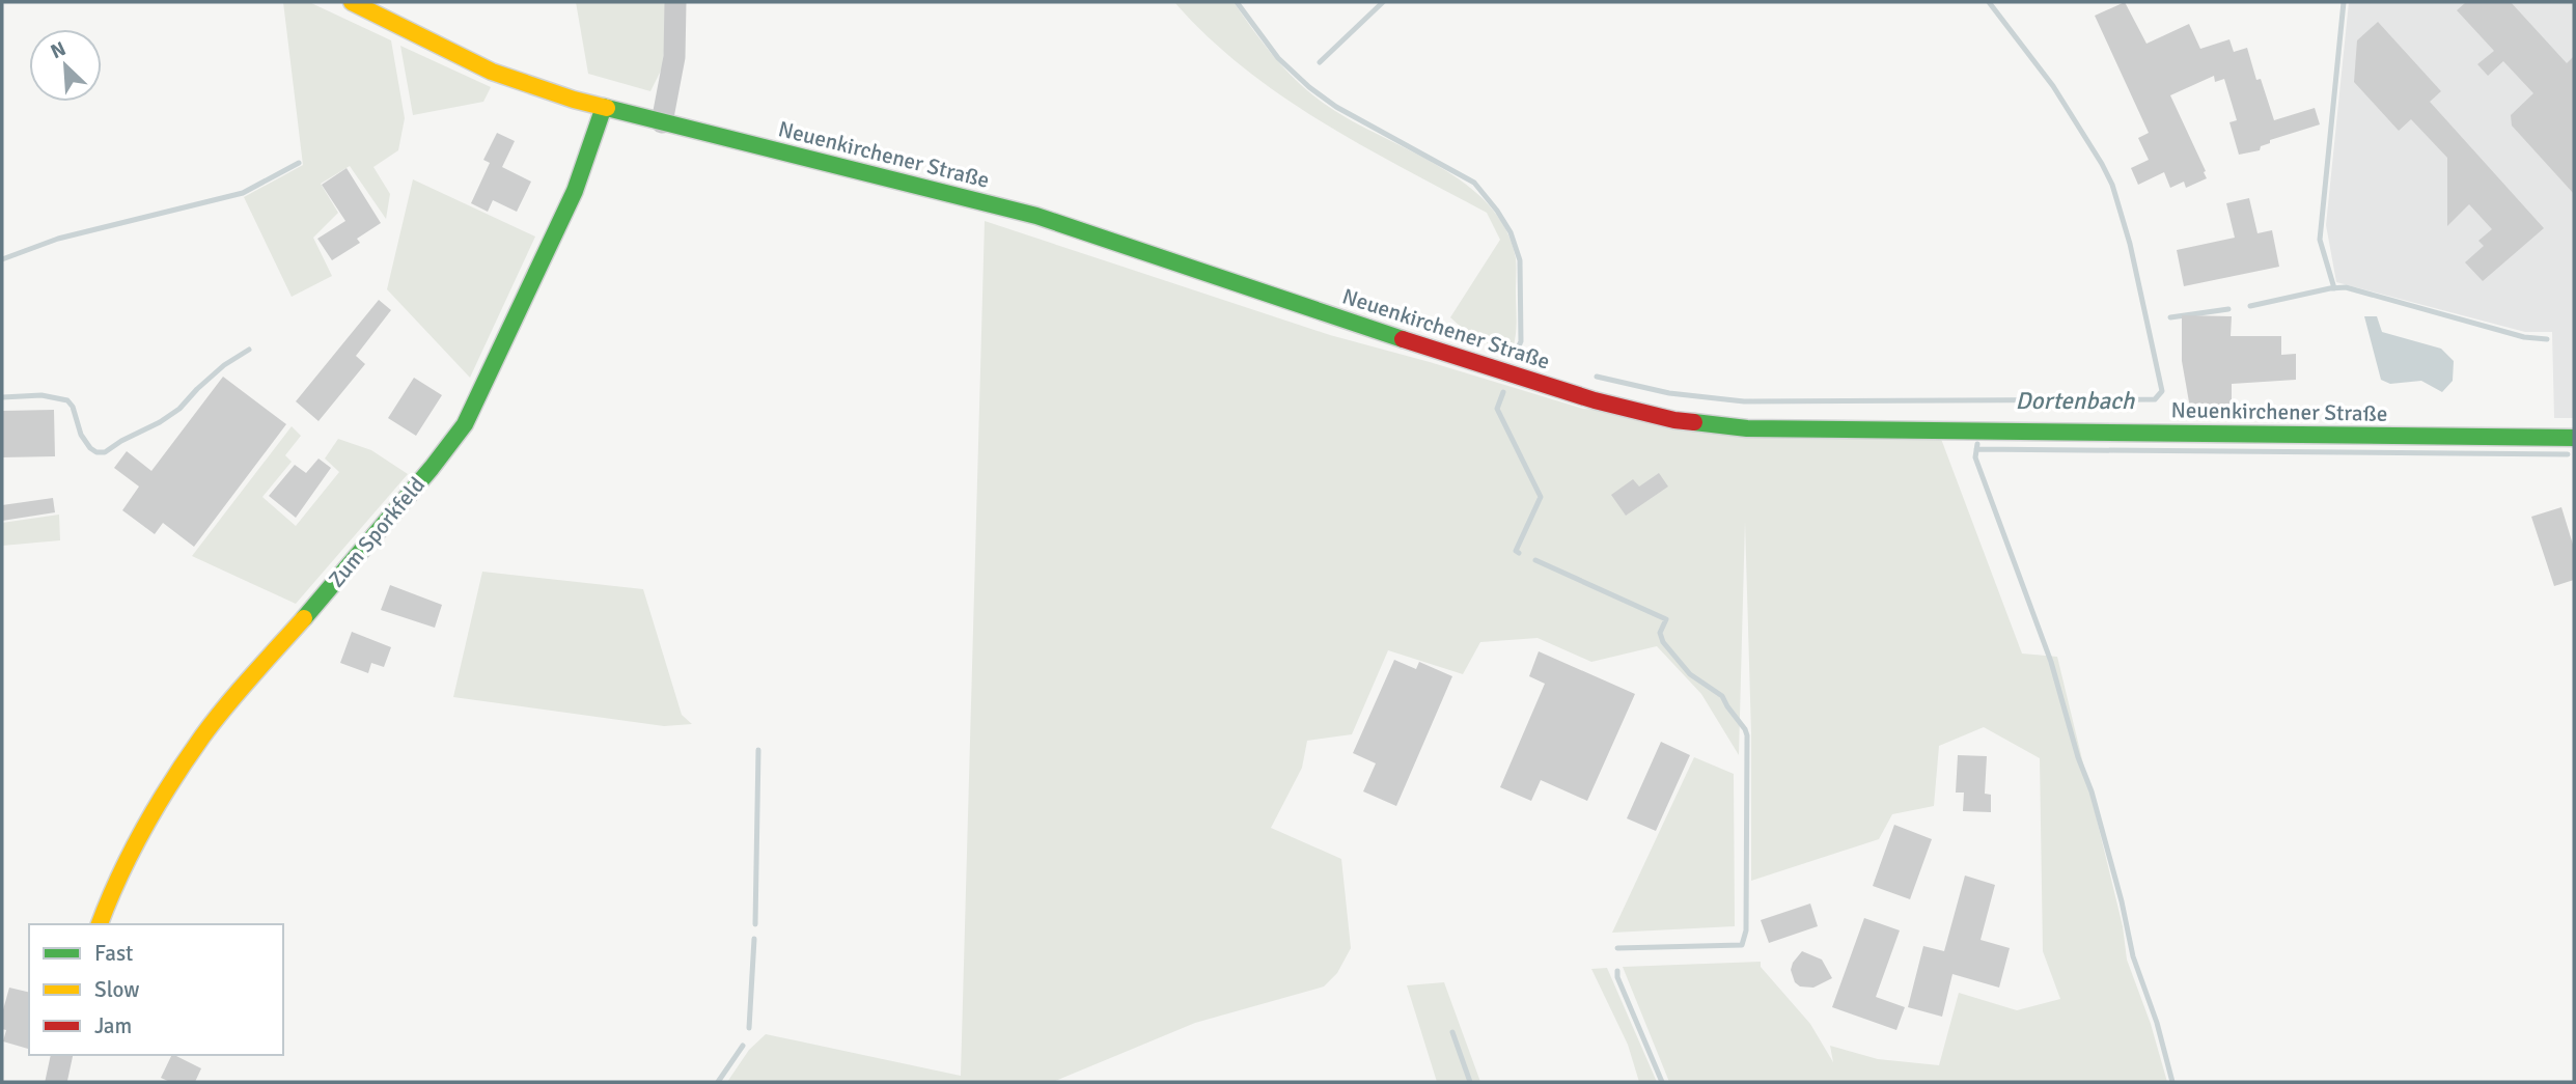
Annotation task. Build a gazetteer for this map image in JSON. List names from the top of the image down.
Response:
{
  "streets": {
    "street": ["Neuenkirchener Straße", "Zum Sporkfeld"]
  },
  "crossings": [
    ["Neuenkirchener Straße", "Zum Sporkfeld"]
  ],
  "water": ["Dortenbach"],
  "legend": ["Fast", "Slow", "Jam"],
  "north": "top left"
}
